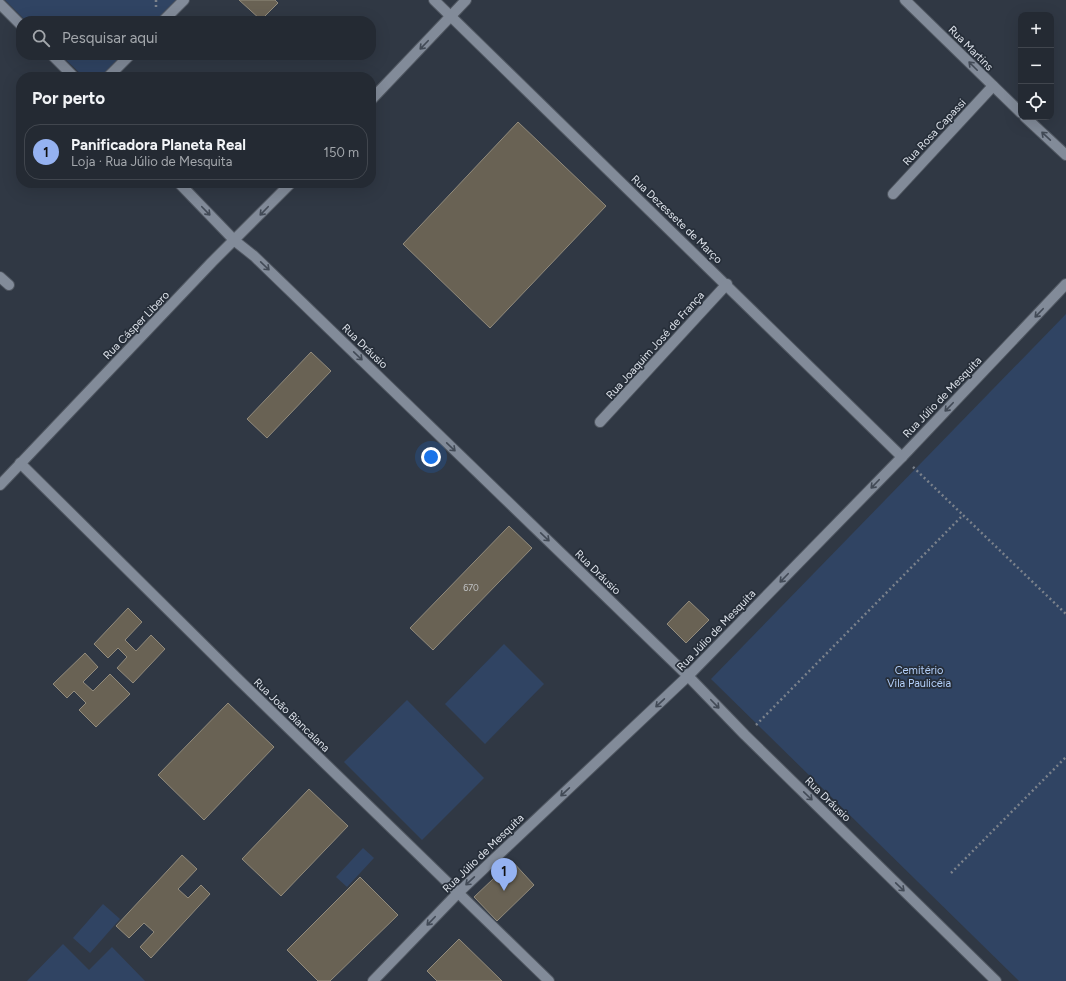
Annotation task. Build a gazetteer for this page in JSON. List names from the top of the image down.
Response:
{
  "streets": {
    "street": [
      "Rua Martins",
      "Rua Rosa Capassi",
      "Rua Dezessete de Março",
      "Rua Cásper Libero",
      "Rua Joaquim José de França",
      "Rua Dráusio",
      "Rua Júlio de Mesquita",
      "Rua João Biancalana"
    ]
  },
  "crossings": [
    ["Rua Martins", "Rua Rosa Capassi"],
    ["Rua Dezessete de Março", "Rua Joaquim José de França"],
    ["Rua Dezessete de Março", "Rua Júlio de Mesquita"],
    ["Rua Cásper Libero", "Rua Dráusio"],
    ["Rua Cásper Libero", "Rua João Biancalana"],
    ["Rua Dráusio", "Rua Júlio de Mesquita"],
    ["Rua Júlio de Mesquita", "Rua João Biancalana"]
  ],
  "one_way": ["Rua Martins", "Rua Dráusio", "Rua Júlio de Mesquita"],
  "parks": ["Cemitério Vila Paulicéia"],
  "house_numbers": ["670"],
  "page": {
    "map_buttons": ["+", "−"],
    "search": "Pesquisar aqui",
    "heading": "Por perto",
    "list": [
      {
        "mark": "1",
        "name": "Panificadora Planeta Real",
        "note": "Loja · Rua Júlio de Mesquita",
        "value": "150 m"
      }
    ],
    "pins": "1"
  }
}
